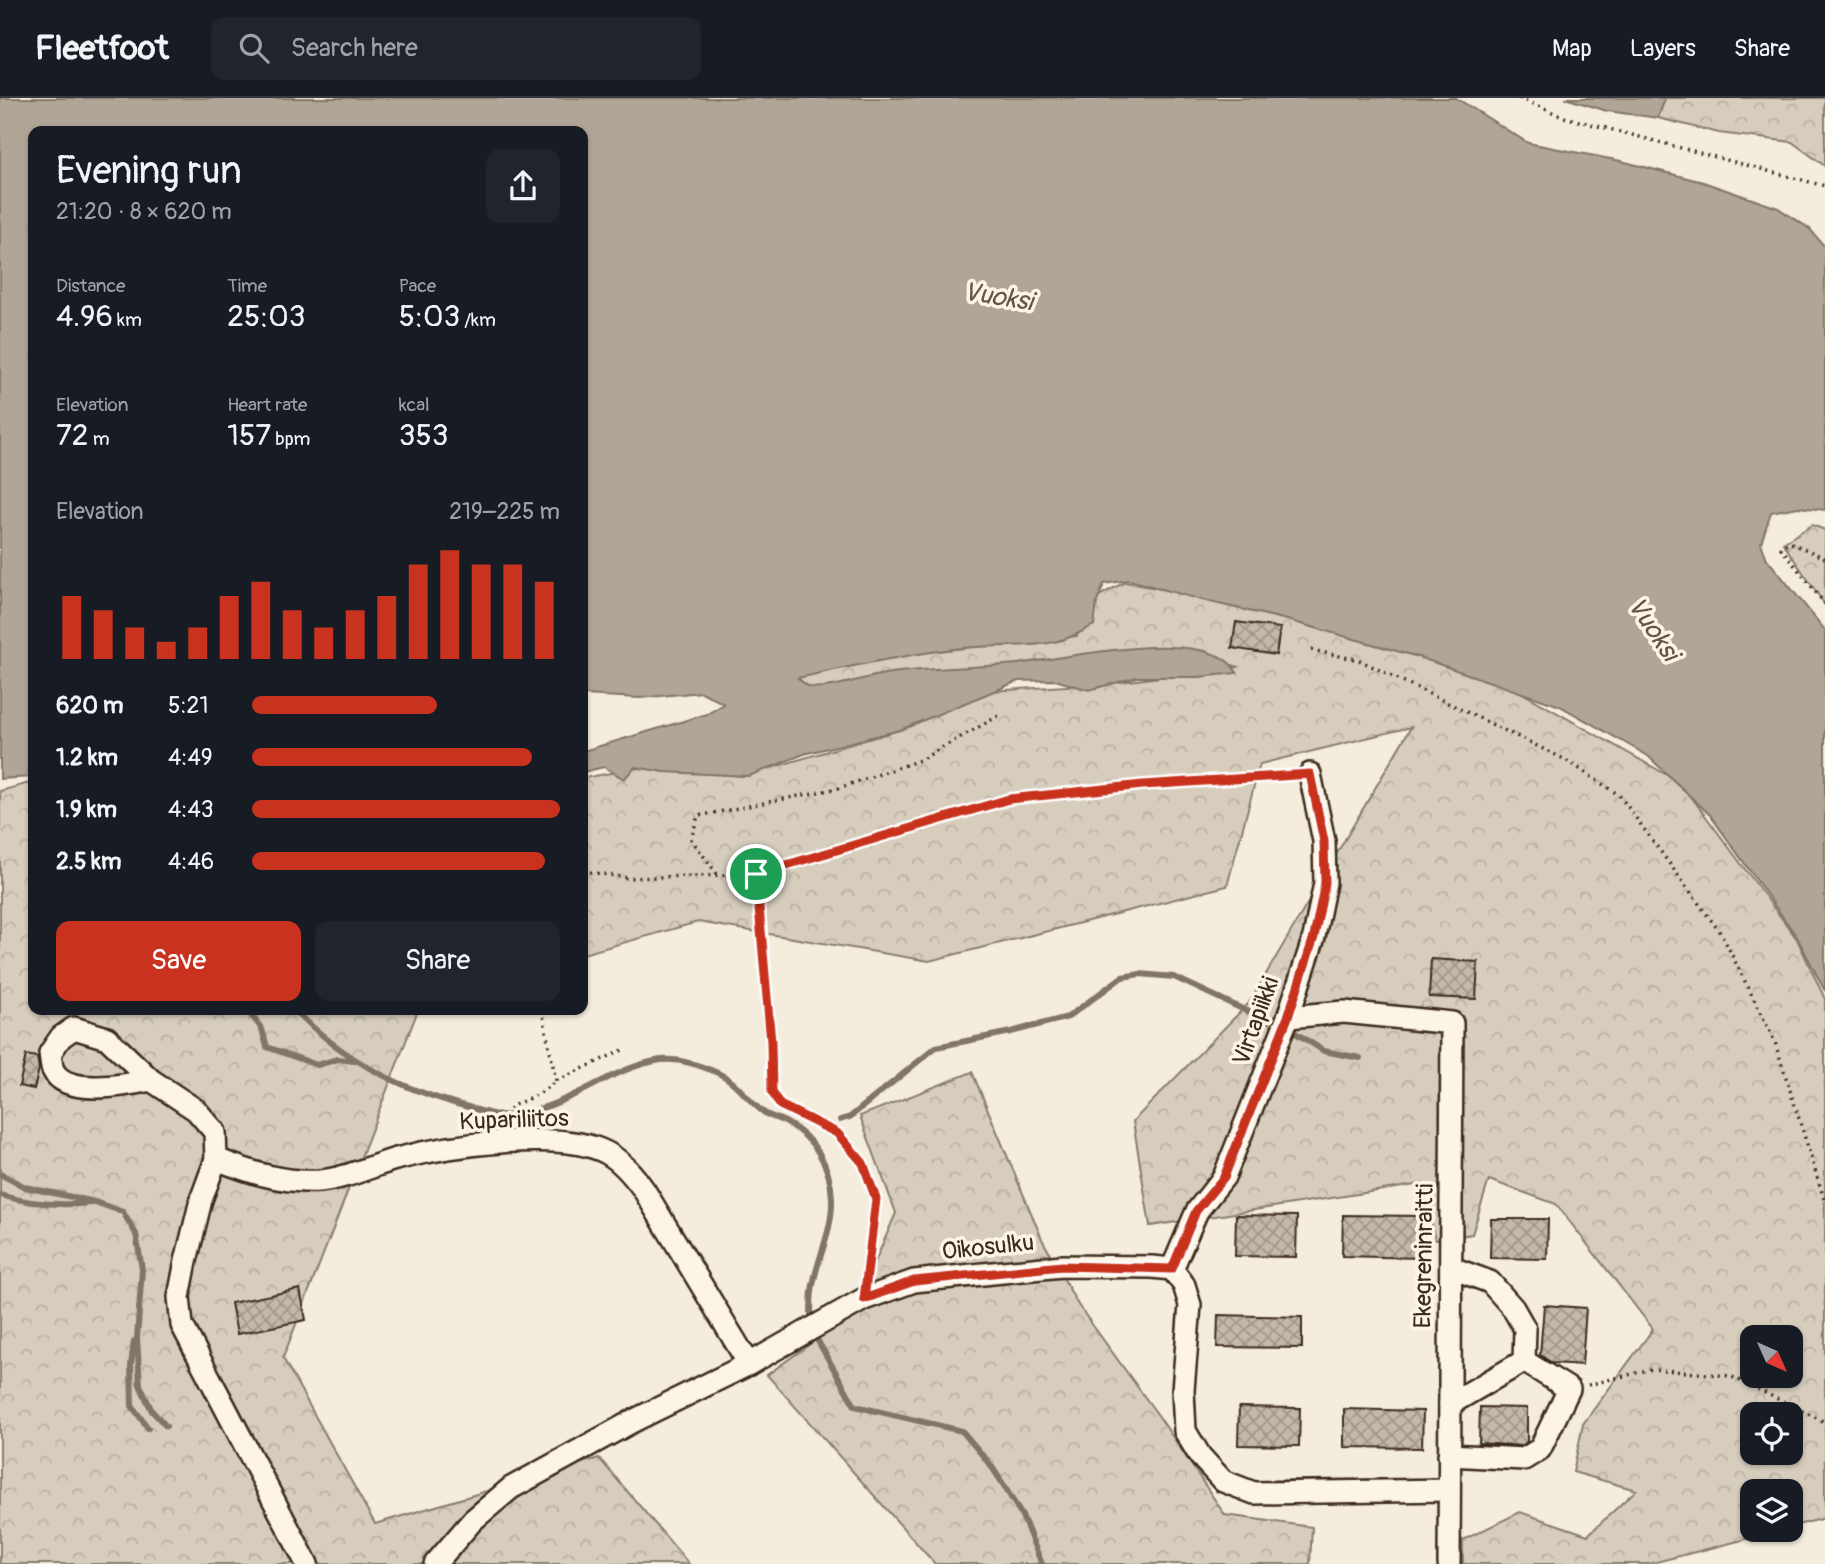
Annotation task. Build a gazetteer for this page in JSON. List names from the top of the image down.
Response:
{
  "streets": {
    "street": [
      "Virtapiikki",
      "Kupariliitos",
      "Oikosulku",
      "Ekegreninraitti"
    ]
  },
  "crossings": [
    ["Virtapiikki", "Oikosulku"],
    ["Virtapiikki", "Ekegreninraitti"],
    ["Kupariliitos", "Oikosulku"]
  ],
  "water": ["Vuoksi"],
  "north": "bottom right",
  "page": {
    "header": "Fleetfoot",
    "search": "Search here",
    "nav": ["Map", "Layers", "Share"],
    "heading": ["Evening run", "21:20 · 8 × 620 m"],
    "stats": [
      ["Distance", "4.96 km"],
      ["Time", "25:03"],
      ["Pace", "5:03 /km"],
      ["Elevation", "72 m"],
      ["Heart rate", "157 bpm"],
      ["kcal", "353"]
    ],
    "chart": ["Elevation", "219–225 m"],
    "list": [
      {
        "name": "620 m",
        "note": "5:21"
      },
      {
        "name": "1.2 km",
        "note": "4:49"
      },
      {
        "name": "1.9 km",
        "note": "4:43"
      },
      {
        "name": "2.5 km",
        "note": "4:46"
      }
    ],
    "buttons": ["Save", "Share"]
  }
}
